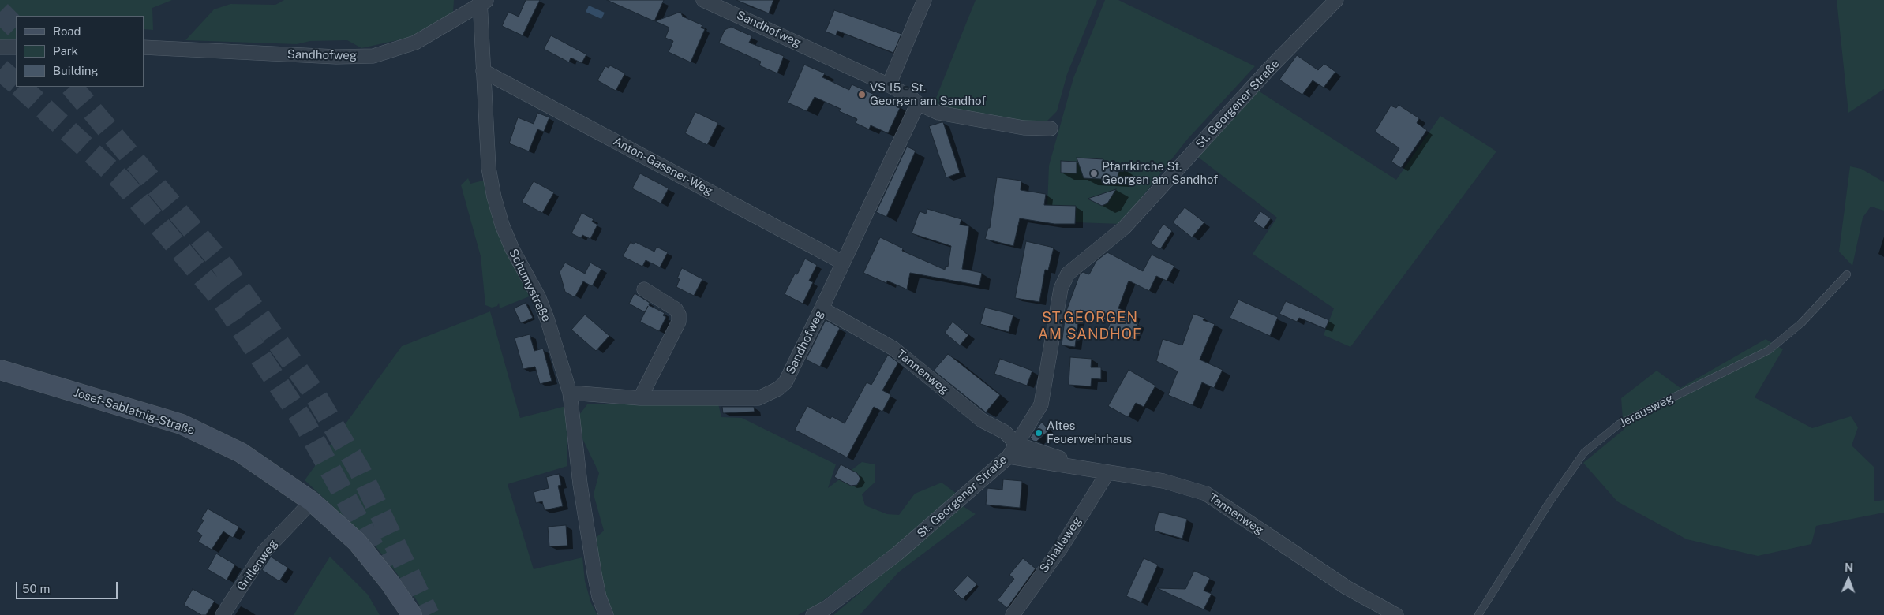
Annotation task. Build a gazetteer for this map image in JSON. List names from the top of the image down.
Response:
{
  "streets": {
    "main road": ["Josef-Sablatnig-Straße"],
    "street": [
      "Sandhofweg",
      "St. Georgener Straße",
      "Anton-Gassner-Weg",
      "Schumystraße",
      "Tannenweg",
      "Schalleweg",
      "Grillenweg"
    ],
    "lane": ["Jerausweg"]
  },
  "crossings": [
    ["Sandhofweg", "Anton-Gassner-Weg"],
    ["Sandhofweg", "Schumystraße"],
    ["Sandhofweg", "Tannenweg"],
    ["St. Georgener Straße", "Tannenweg"],
    ["Anton-Gassner-Weg", "Schumystraße"],
    ["Tannenweg", "Schalleweg"],
    ["Josef-Sablatnig-Straße", "Grillenweg"]
  ],
  "districts": ["ST.GEORGEN AM SANDHOF"],
  "places": ["VS 15 - St. Georgen am Sandhof", "Pfarrkirche St. Georgen am Sandhof", "Altes Feuerwehrhaus"],
  "legend": ["Road", "Park", "Building"],
  "scale_bar": "50 m",
  "north": "top"
}
